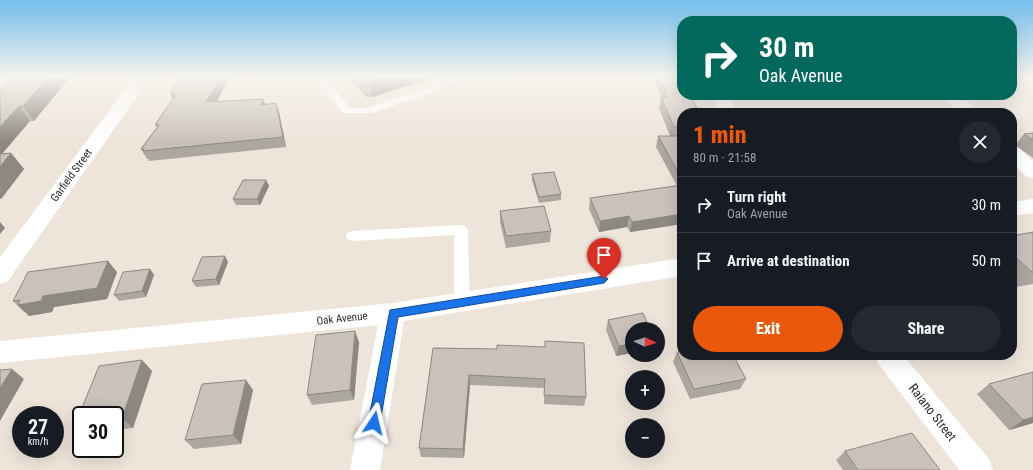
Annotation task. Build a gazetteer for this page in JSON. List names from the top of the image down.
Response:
{
  "streets": {
    "street": ["Garfield Street", "Oak Avenue", "Raiano Street"]
  },
  "north": "right",
  "page": {
    "turn": ["30 m", "Oak Avenue"],
    "heading": ["1 min", "80 m · 21:58"],
    "list": [
      {
        "name": "Turn right",
        "note": "Oak Avenue",
        "value": "30 m"
      },
      {
        "name": "Arrive at destination",
        "value": "50 m"
      }
    ],
    "buttons": ["Exit", "Share"],
    "map_buttons": ["+", "−"],
    "speed": "27 km/h",
    "limit": "30"
  }
}
